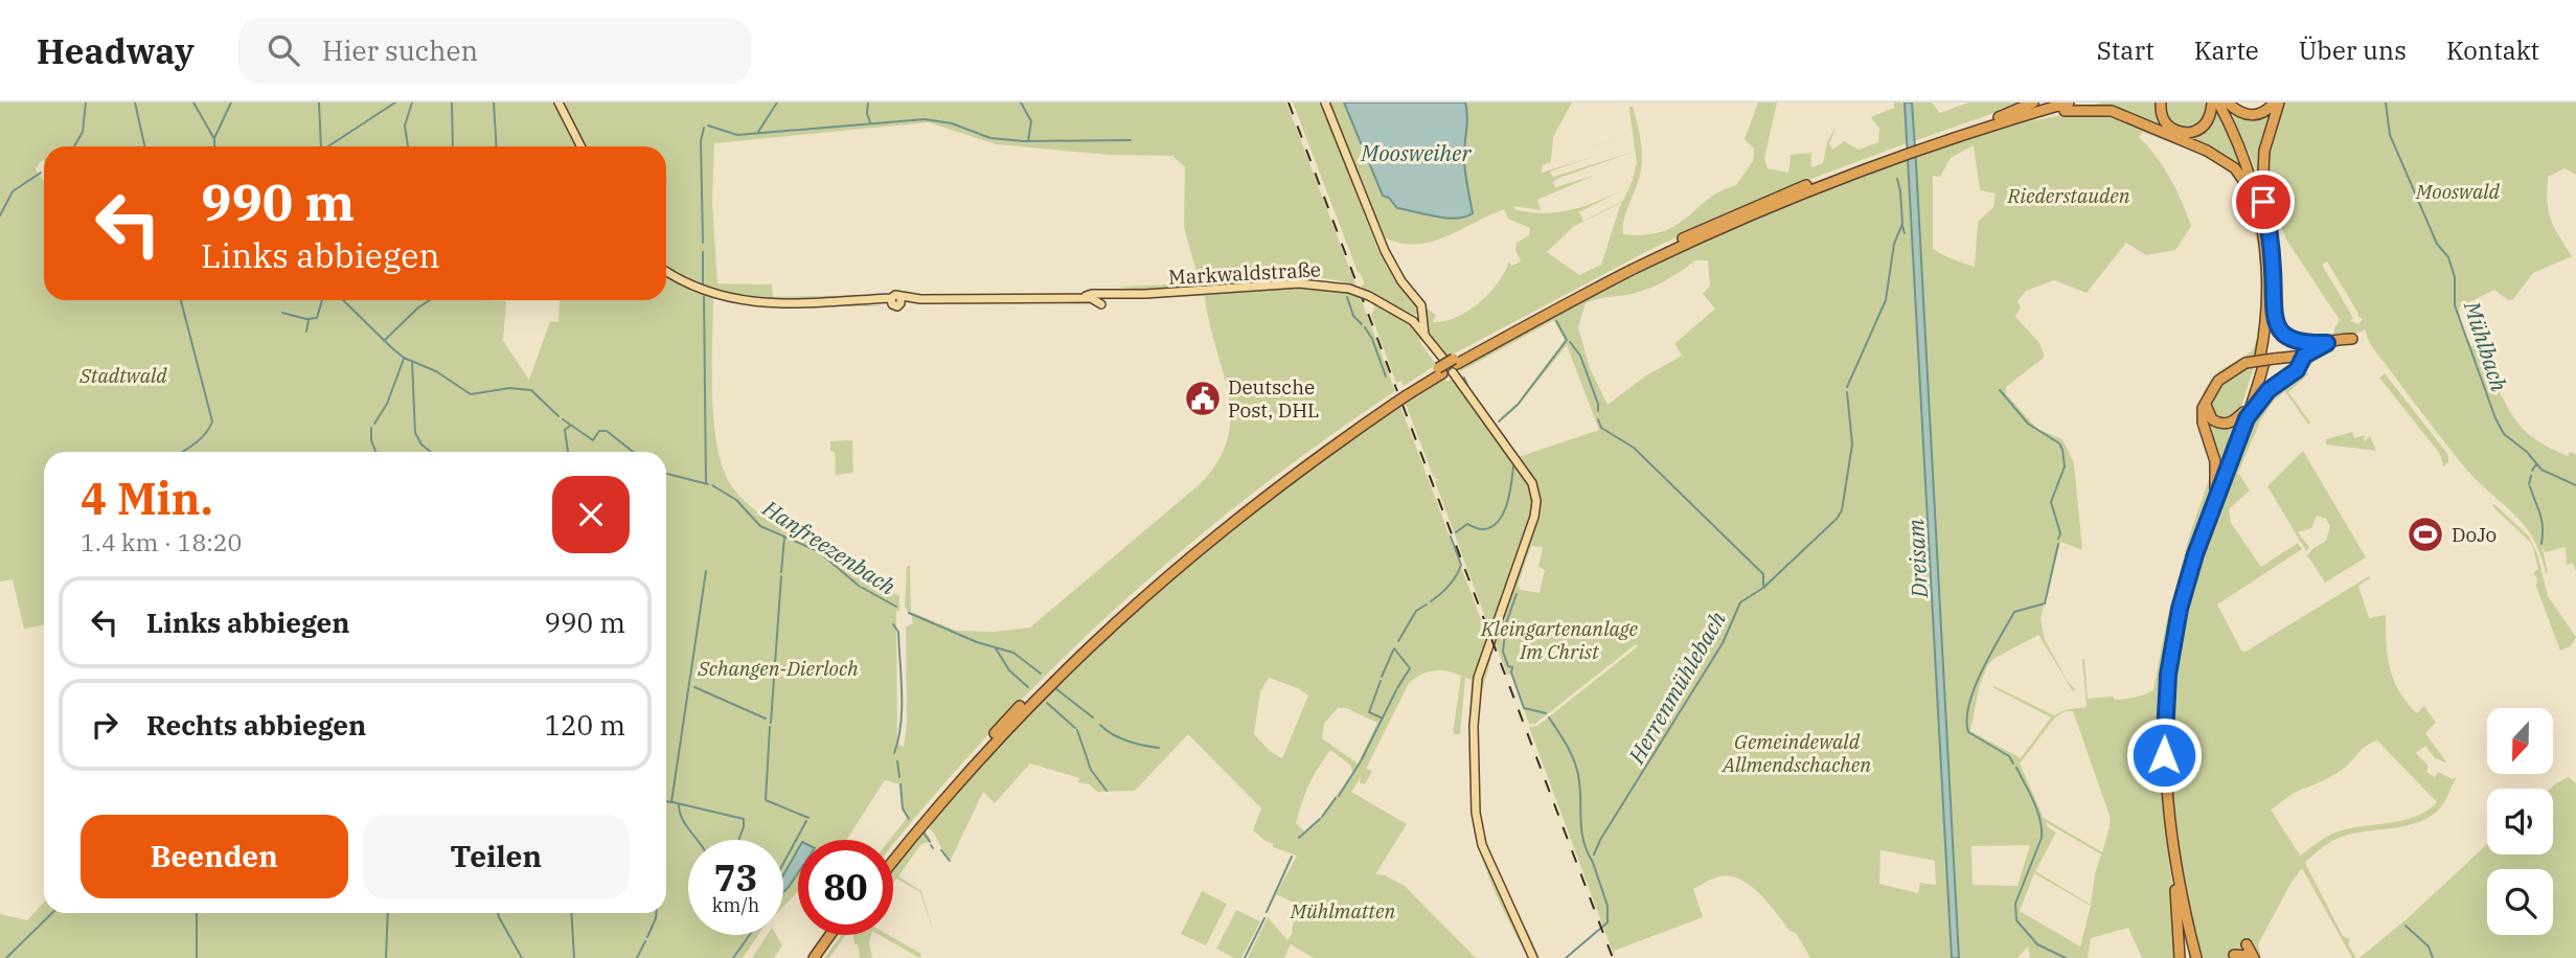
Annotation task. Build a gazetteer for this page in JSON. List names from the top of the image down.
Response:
{
  "streets": {
    "main road": ["Markwaldstraße"]
  },
  "water": [
    "Moosweiher",
    "Mühlbach",
    "Hanfreezenbach",
    "Dreisam",
    "Herrenmühlebach"
  ],
  "parks": [
    "Mooswald",
    "Riederstauden",
    "Stadtwald",
    "Kleingartenanlage Im Christ",
    "Schangen-Dierloch",
    "Gemeindewald Allmendschachen",
    "Mühlmatten"
  ],
  "places": {
    "public building": ["Deutsche Post, DHL"],
    "sports": ["DoJo"]
  },
  "north": "bottom",
  "page": {
    "header": "Headway",
    "search": "Hier suchen",
    "nav": [
      "Start",
      "Karte",
      "Über uns",
      "Kontakt"
    ],
    "turn": ["990 m", "Links abbiegen"],
    "heading": ["4 Min.", "1.4 km · 18:20"],
    "list": [
      {
        "name": "Links abbiegen",
        "value": "990 m"
      },
      {
        "name": "Rechts abbiegen",
        "value": "120 m"
      }
    ],
    "buttons": ["Beenden", "Teilen"],
    "speed": "73 km/h",
    "limit": "80"
  }
}
